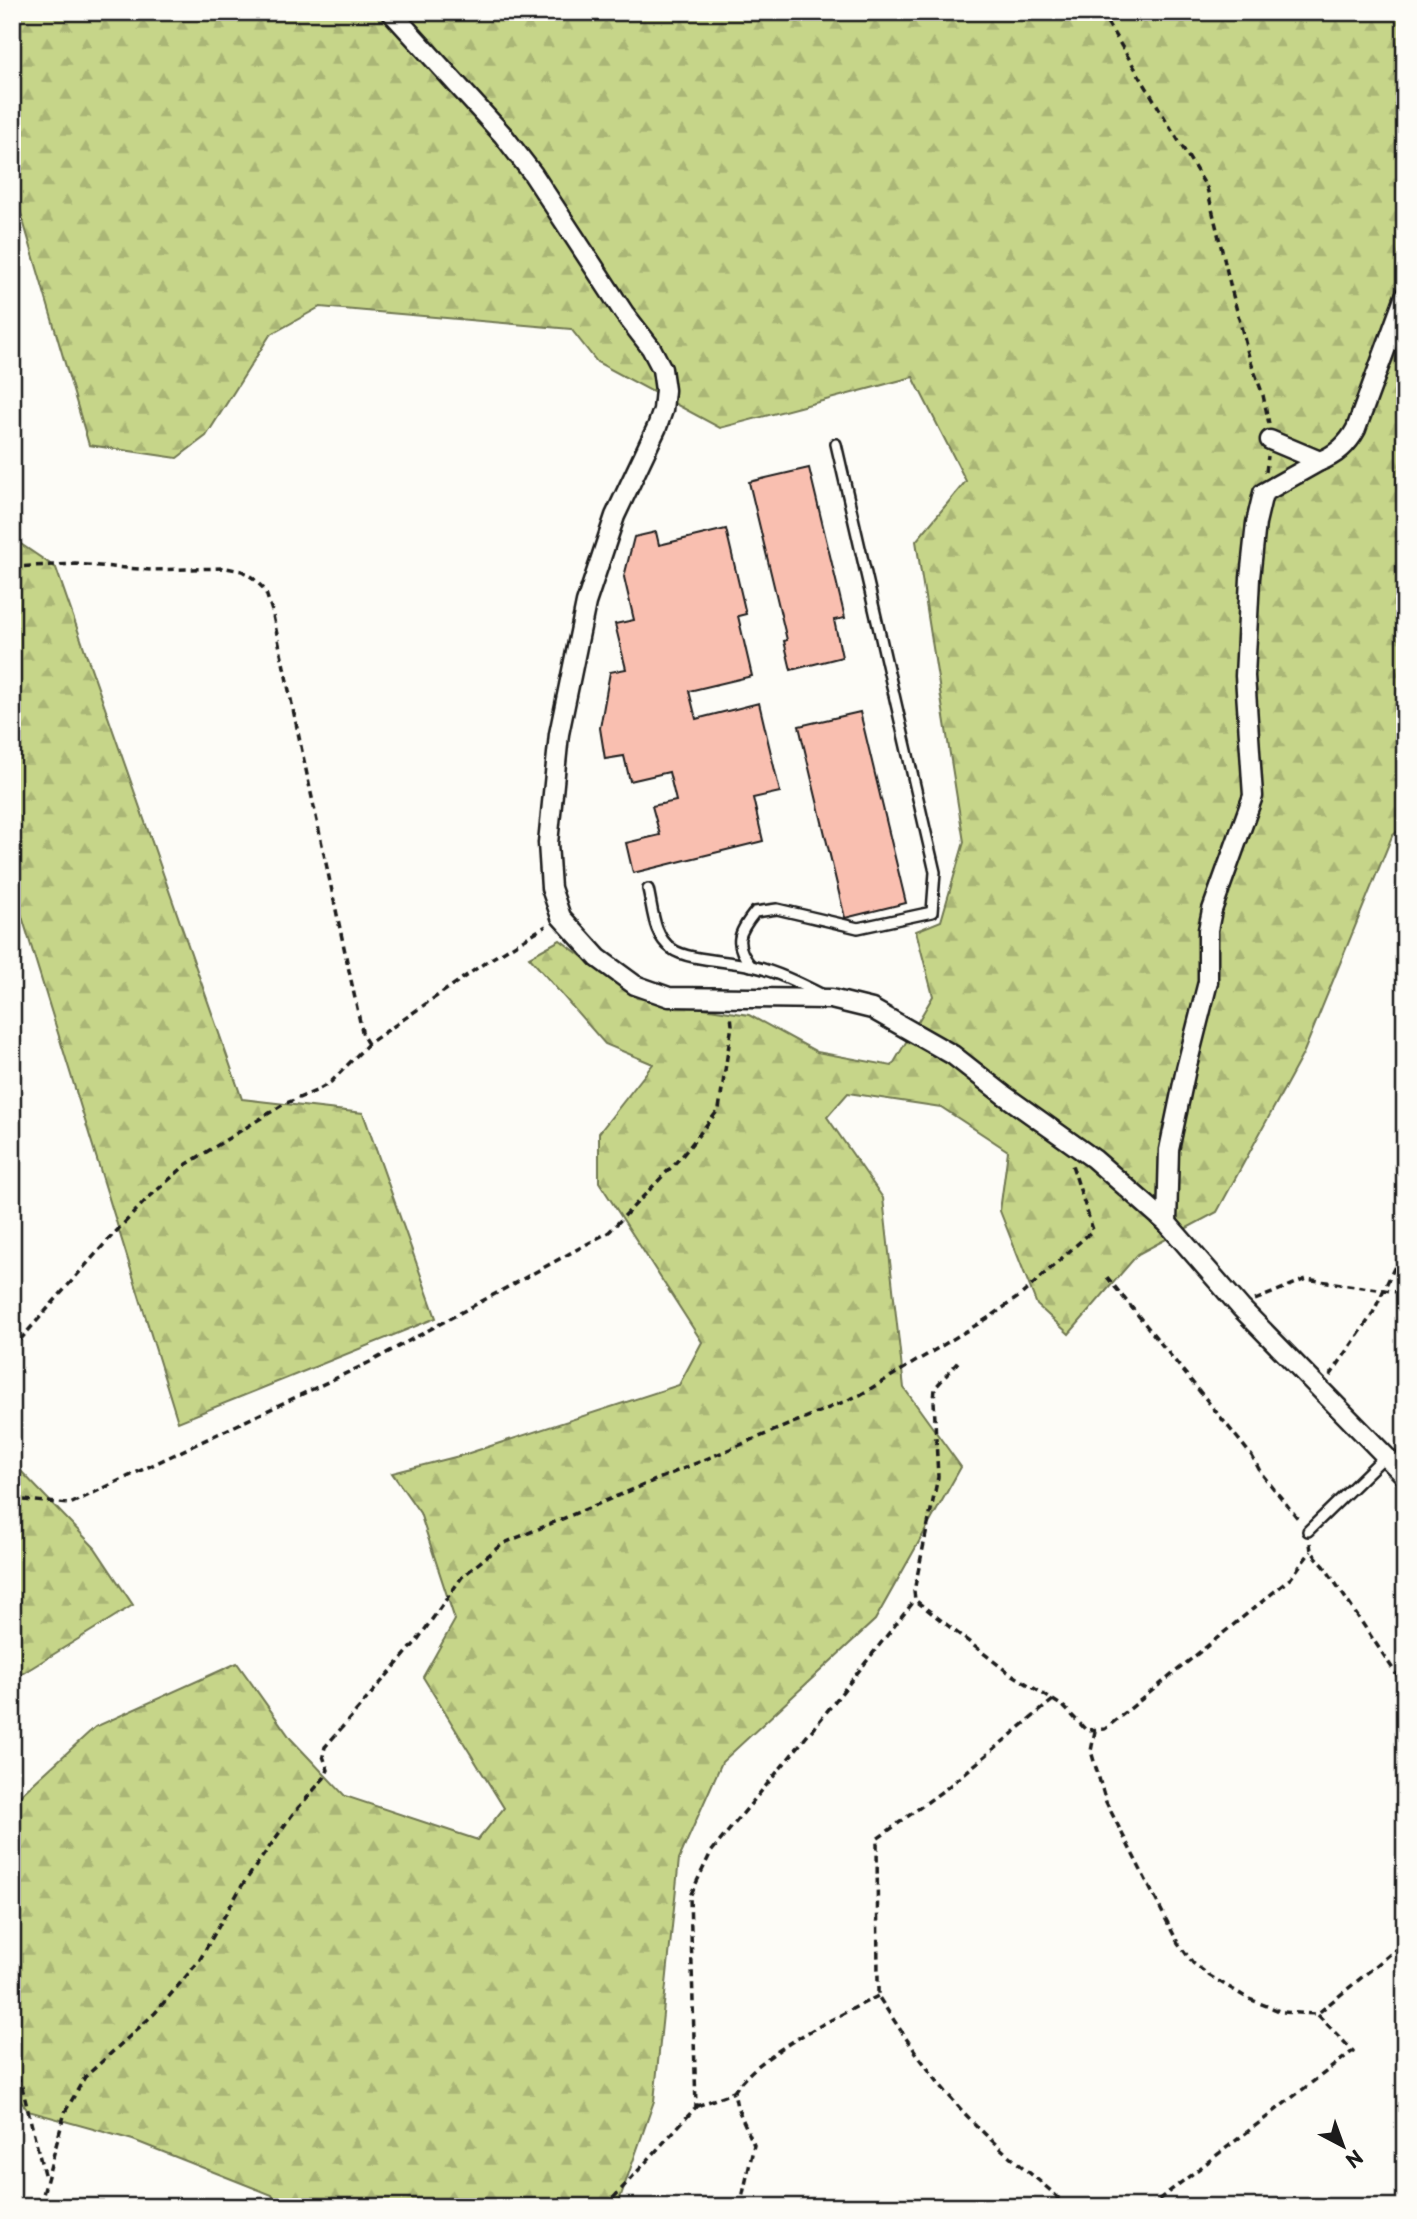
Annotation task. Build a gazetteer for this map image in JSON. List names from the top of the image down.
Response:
{
  "north": "bottom right"
}
